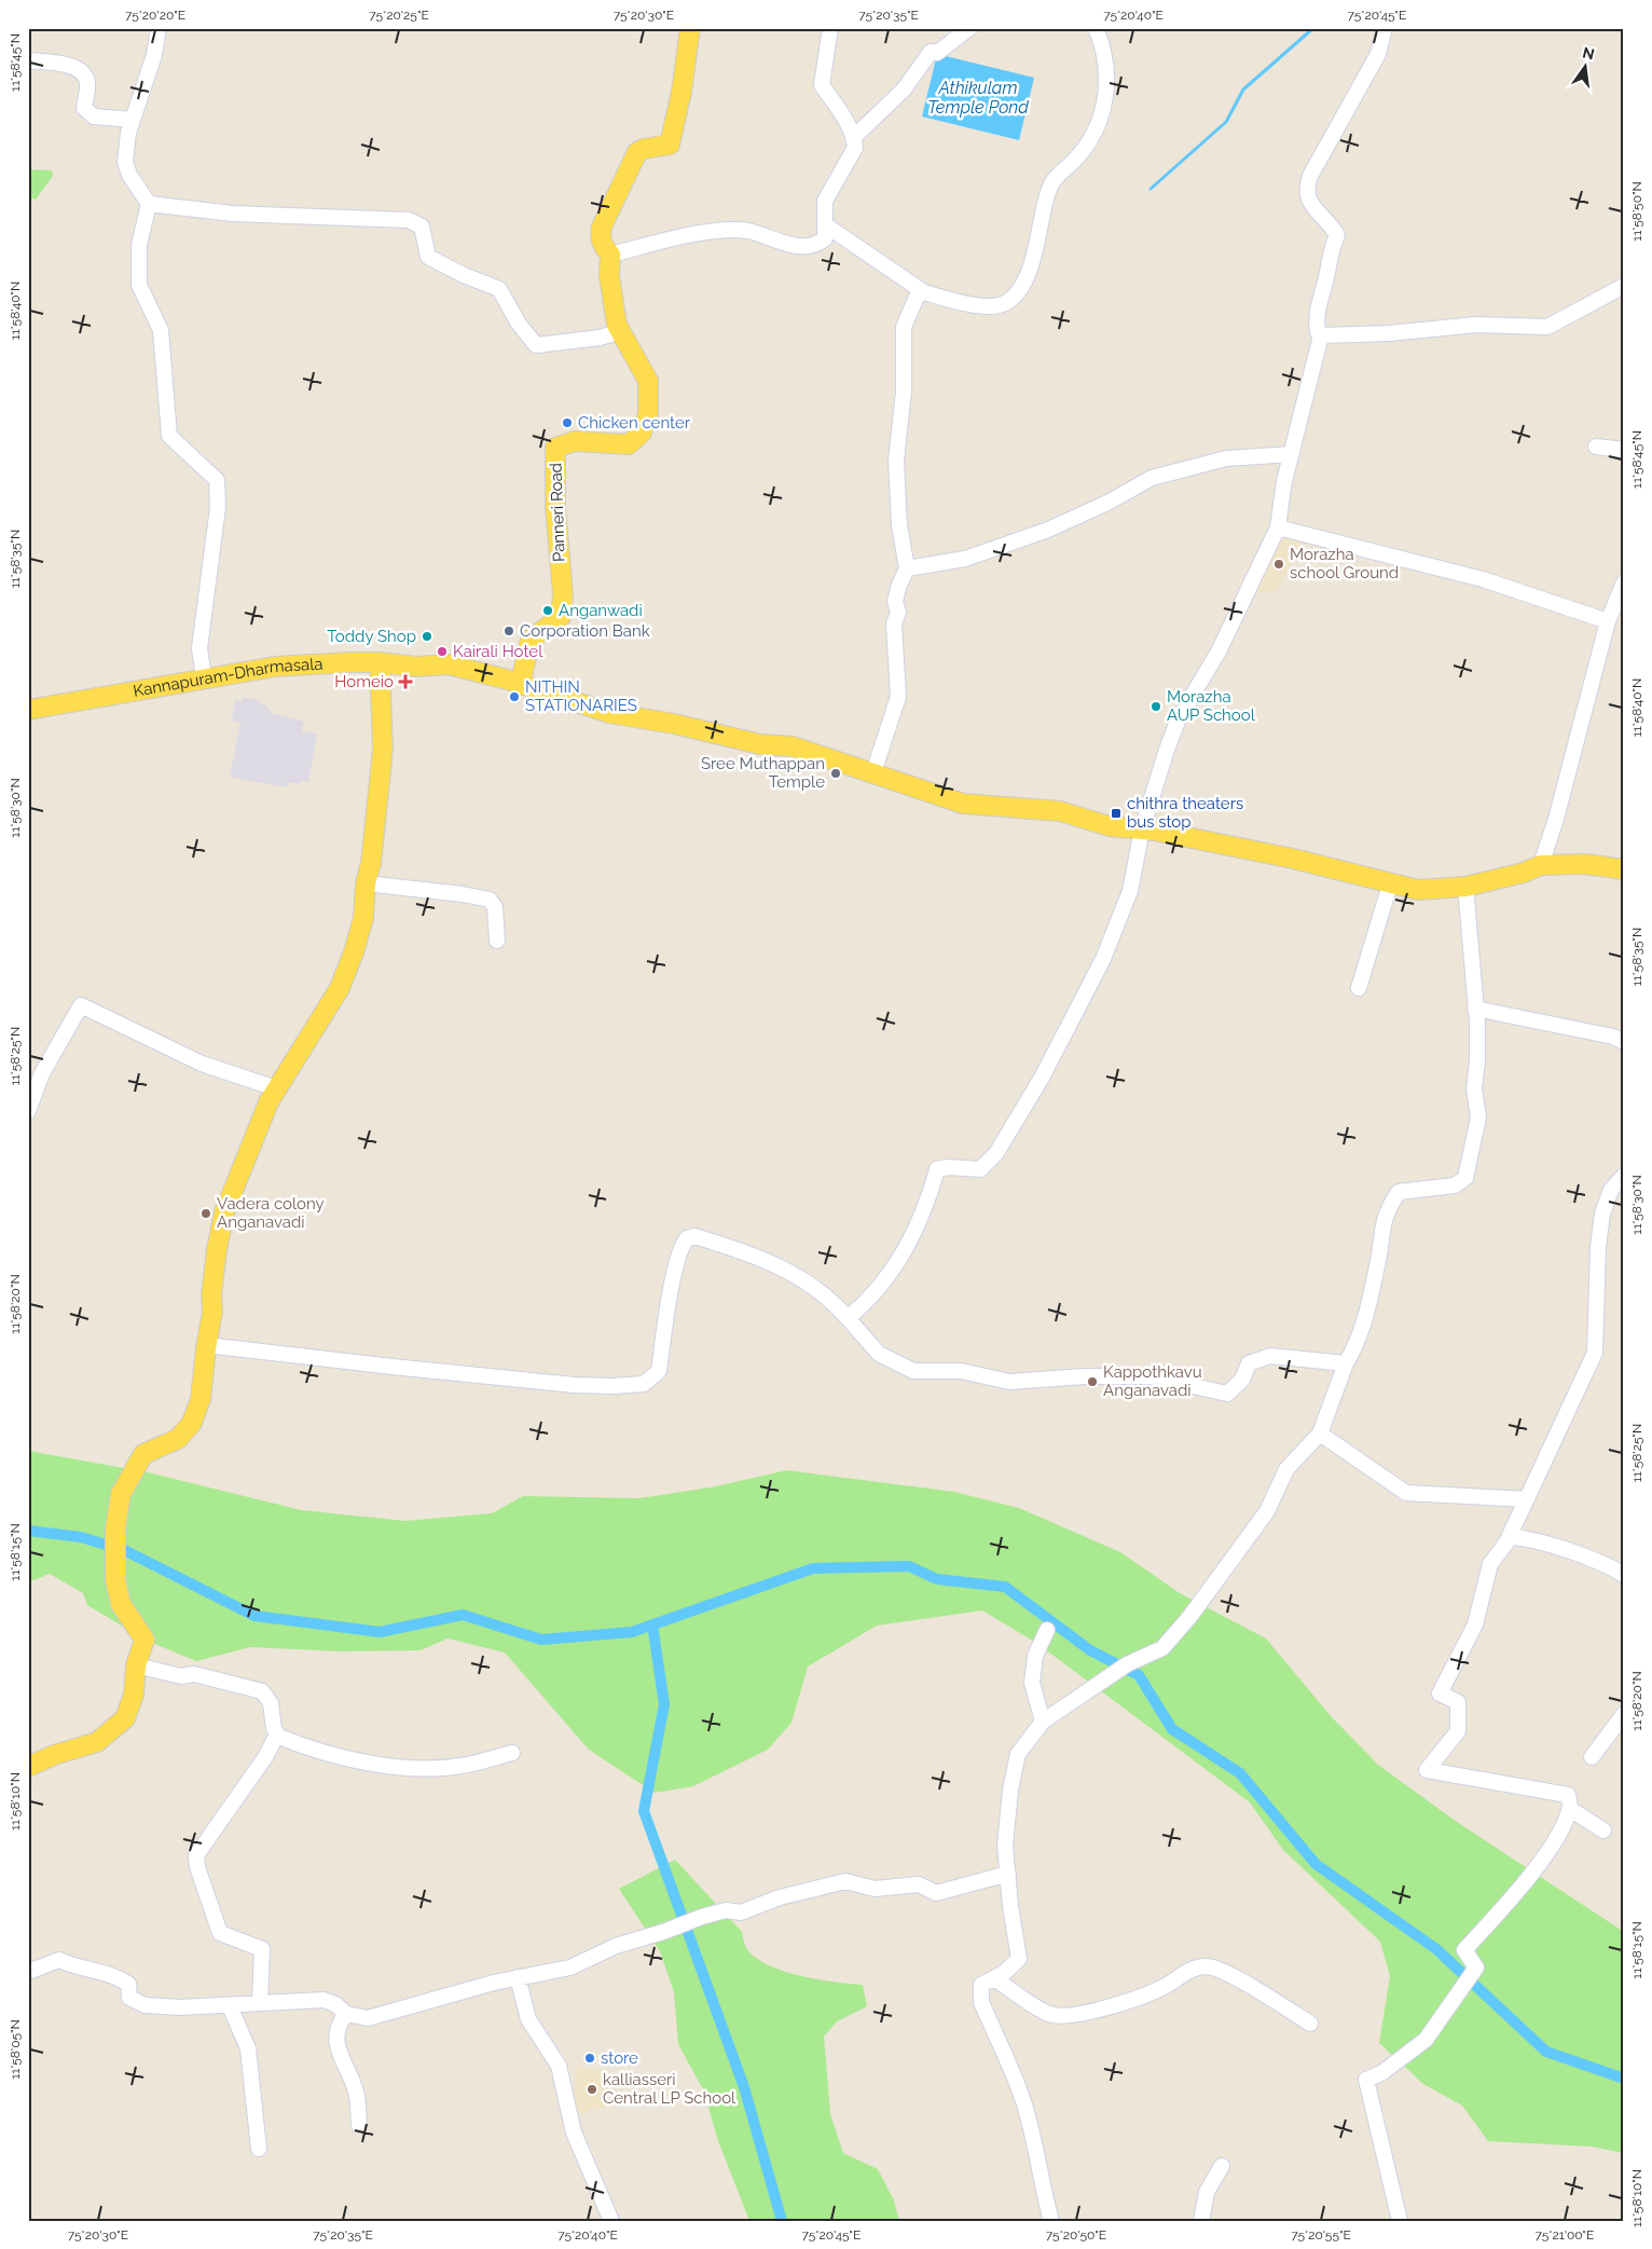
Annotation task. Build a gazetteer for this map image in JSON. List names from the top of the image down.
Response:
{
  "streets": {
    "main road": ["Panneri Road", "Kannapuram-Dharmasala"]
  },
  "crossings": [
    ["Panneri Road", "Kannapuram-Dharmasala"]
  ],
  "water": ["Athikulam Temple Pond"],
  "places": {
    "other": [
      "Chicken center",
      "Morazha school Ground",
      "Anganwadi",
      "Corporation Bank",
      "Toddy Shop",
      "Kairali Hotel",
      "NITHIN STATIONARIES",
      "Morazha AUP School",
      "Sree Muthappan Temple",
      "Vadera colony Anganavadi",
      "Kappothkavu Anganavadi",
      "store",
      "kalliasseri Central LP School"
    ],
    "health": ["Homeio"],
    "transit": ["chithra theaters bus stop"]
  },
  "north": "top",
  "coordinates": [
    "75°20'20\"E",
    "75°20'25\"E",
    "75°20'30\"E",
    "75°20'35\"E",
    "75°20'40\"E",
    "75°20'45\"E",
    "11°58'45\"N",
    "11°58'50\"N",
    "11°58'40\"N",
    "11°58'35\"N",
    "11°58'30\"N",
    "11°58'25\"N",
    "11°58'20\"N",
    "11°58'15\"N",
    "11°58'10\"N",
    "11°58'05\"N",
    "75°20'50\"E",
    "75°20'55\"E",
    "75°21'00\"E"
  ]
}
